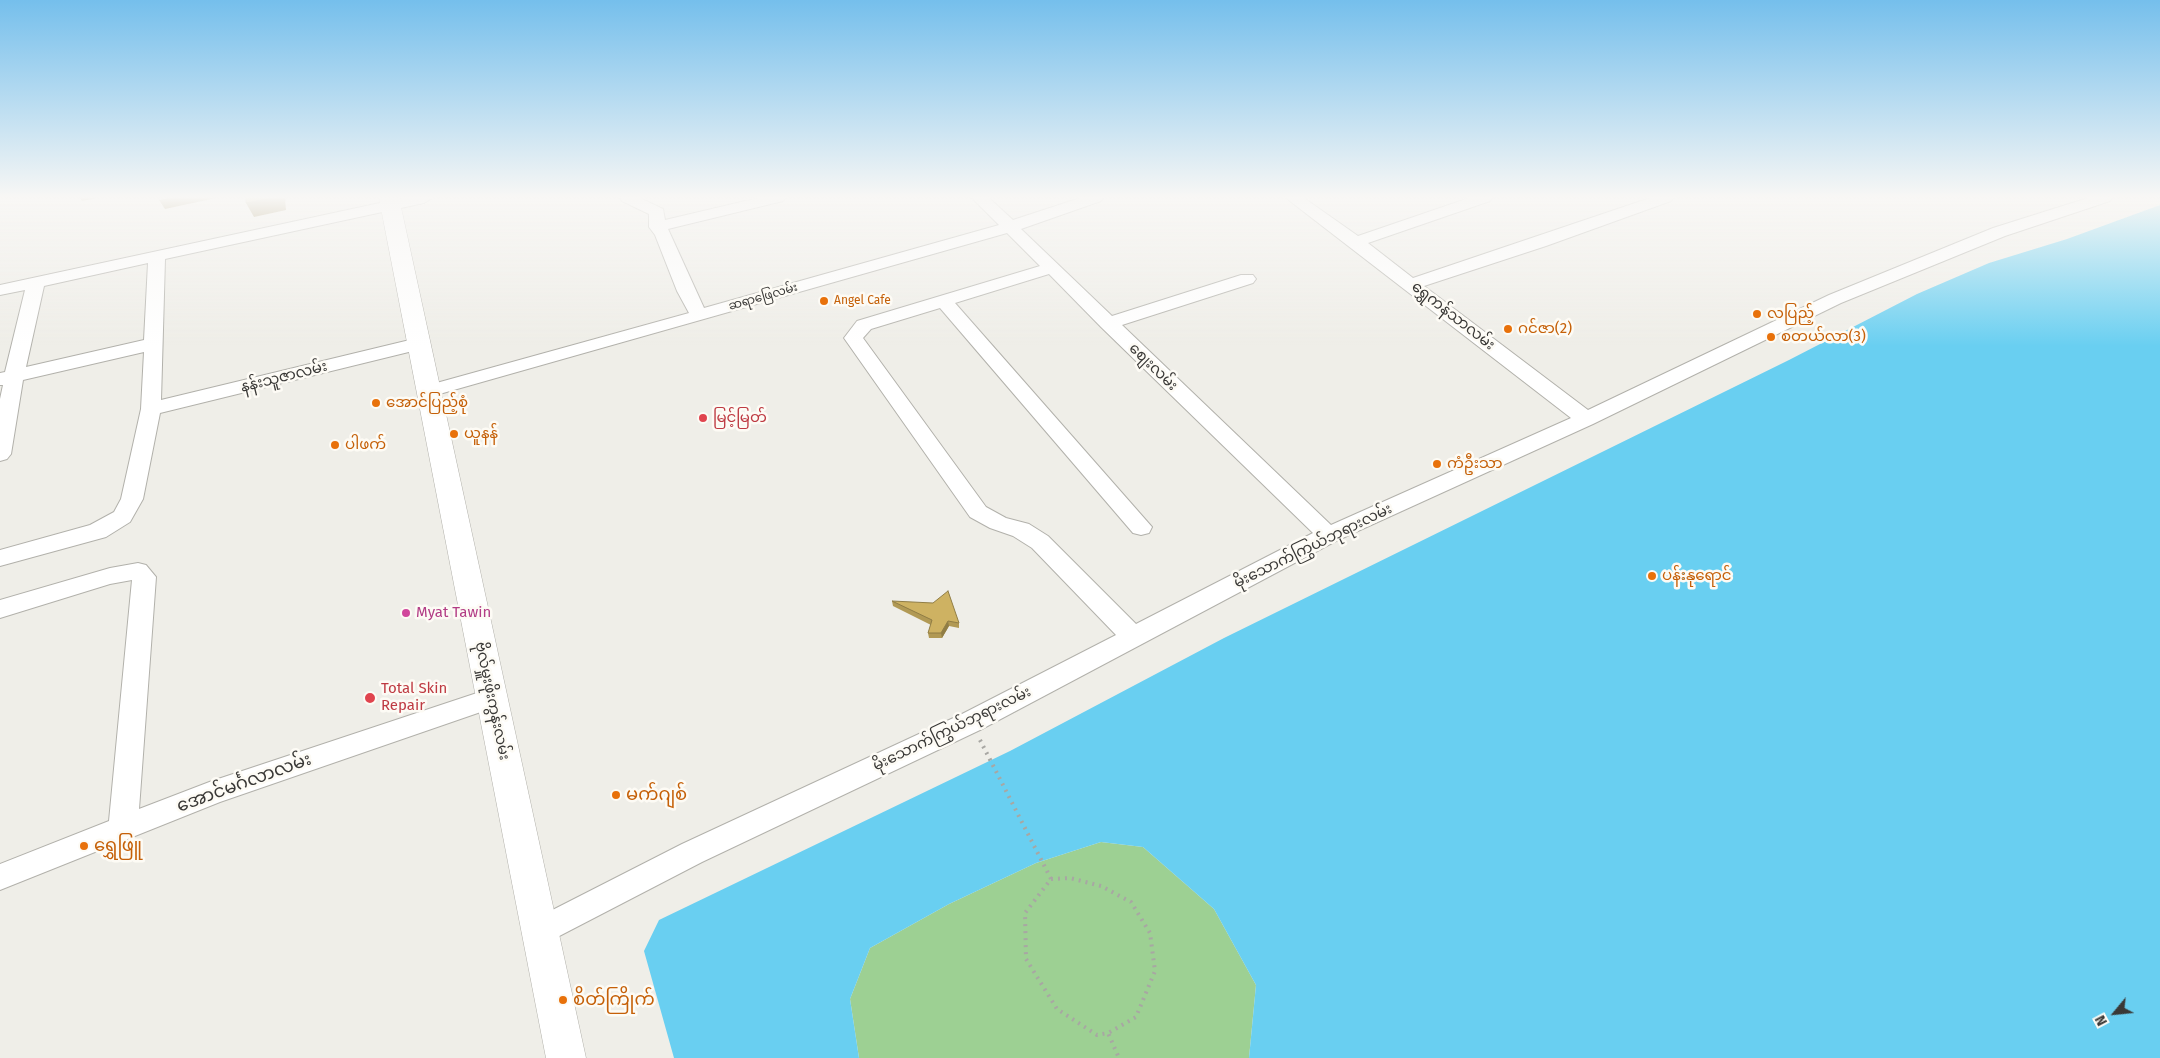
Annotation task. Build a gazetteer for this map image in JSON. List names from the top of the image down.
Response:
{
  "streets": {
    "street": [
      "ဆရာဖြေလမ်း",
      "‌ရွှေကန်သာလမ်း",
      "စျေးလမ်း",
      "နန်းသူဇာလမ်း",
      "မိုးသောက်ကြွယ်ဘုရားလမ်း",
      "ဗိုလ်မှူးဖိုးကွန်းလမ်း",
      "အောင်မင်္ဂလာလမ်း"
    ]
  },
  "crossings": [
    ["ဆရာဖြေလမ်း", "ဗိုလ်မှူးဖိုးကွန်းလမ်း"],
    ["‌ရွှေကန်သာလမ်း", "မိုးသောက်ကြွယ်ဘုရားလမ်း"],
    ["စျေးလမ်း", "မိုးသောက်ကြွယ်ဘုရားလမ်း"],
    ["နန်းသူဇာလမ်း", "ဗိုလ်မှူးဖိုးကွန်းလမ်း"],
    ["မိုးသောက်ကြွယ်ဘုရားလမ်း", "ဗိုလ်မှူးဖိုးကွန်းလမ်း"],
    ["ဗိုလ်မှူးဖိုးကွန်းလမ်း", "အောင်မင်္ဂလာလမ်း"]
  ],
  "places": [
    "Angel Cafe",
    "လပြည့်",
    "ဂင်ဇာ(2)",
    "စတယ်လာ(3)",
    "အောင်ပြည့်စုံ",
    "မြင့်မြတ်",
    "ယူနန်",
    "ပါဖက်",
    "ကံဦးသာ",
    "ပန်းနုရောင်",
    "Myat Tawin",
    "Total Skin Repair",
    "မက်ဂျစ်",
    "ရွှေဖြူ",
    "စိတ်ကြိုက်"
  ],
  "north": "bottom left"
}
